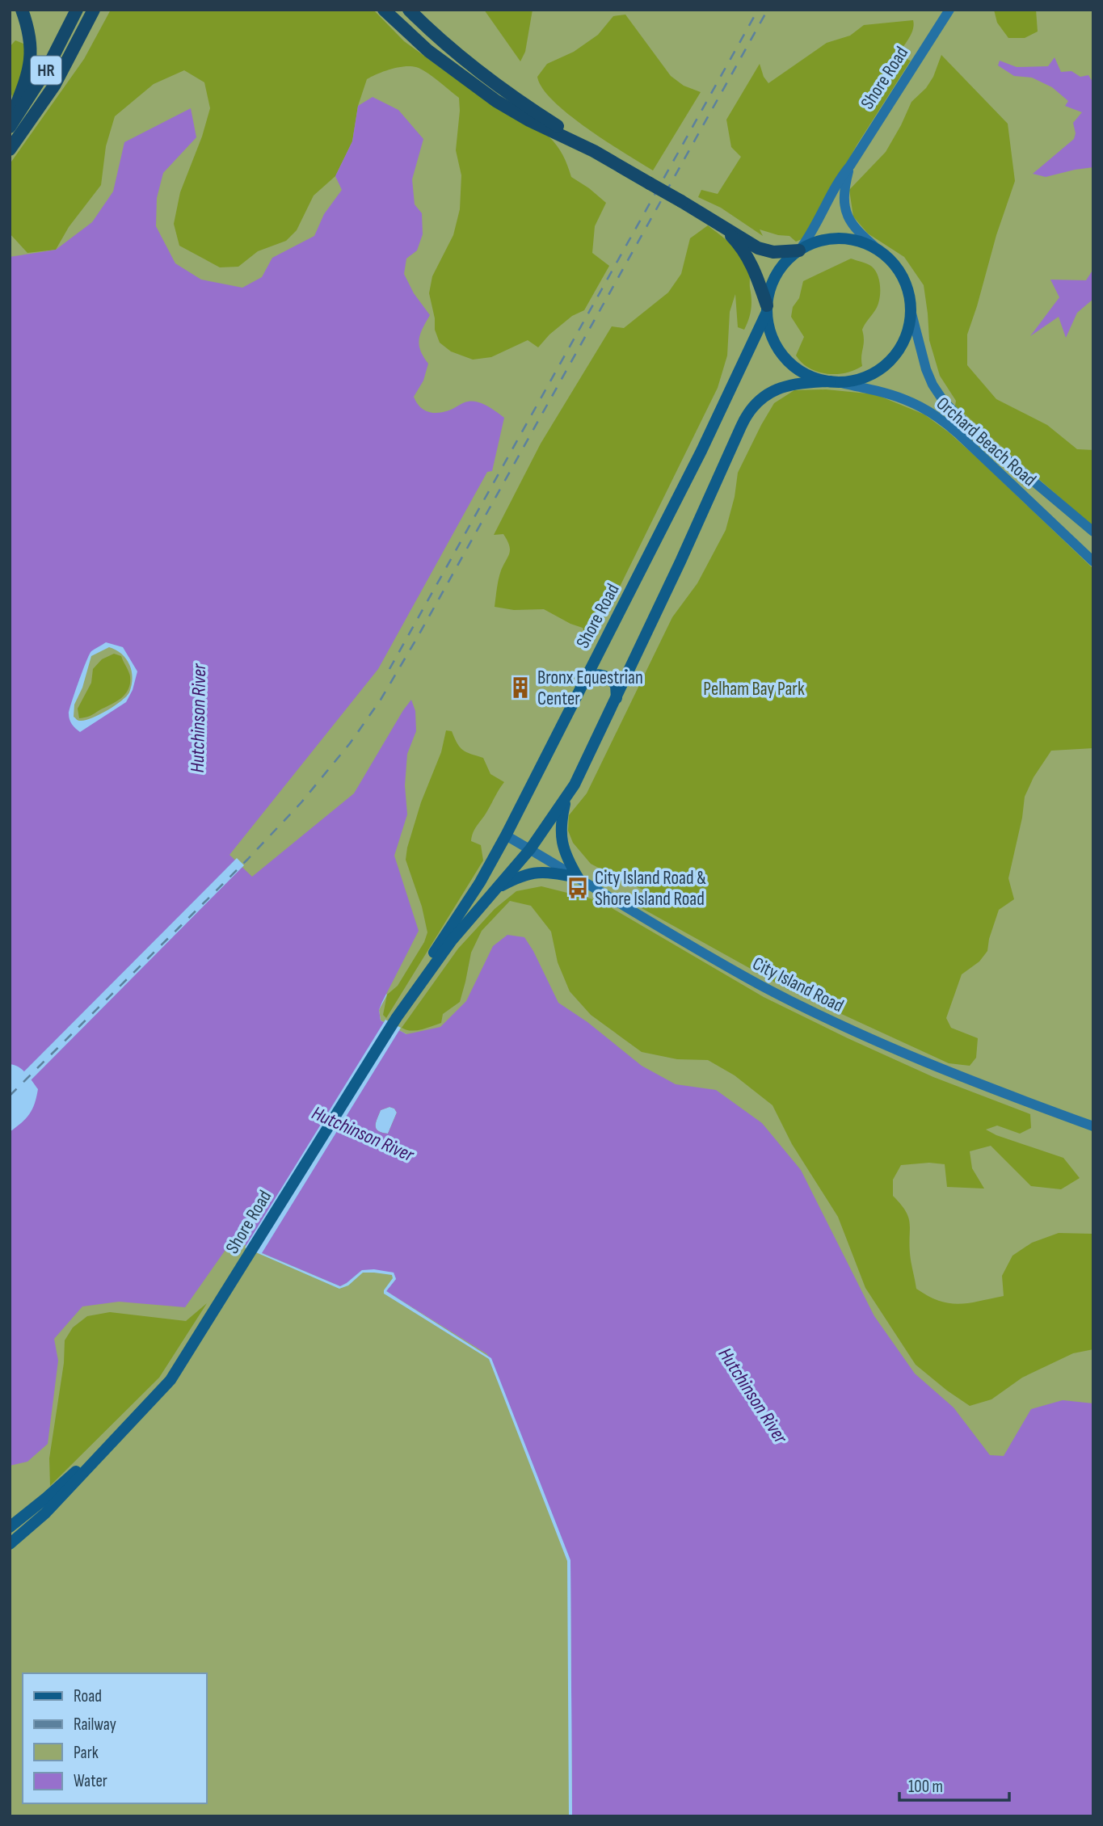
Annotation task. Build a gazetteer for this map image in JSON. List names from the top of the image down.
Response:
{
  "streets": {
    "highway": ["HR"],
    "main road": ["Shore Road", "Orchard Beach Road", "City Island Road"]
  },
  "crossings": [
    ["Shore Road", "Orchard Beach Road"],
    ["Shore Road", "City Island Road"]
  ],
  "water": ["Hutchinson River"],
  "parks": ["Pelham Bay Park"],
  "places": {
    "building": ["Bronx Equestrian Center"],
    "bus stop": ["City Island Road & Shore Island Road"]
  },
  "legend": [
    "Road",
    "Railway",
    "Park",
    "Water"
  ],
  "scale_bar": "100 m"
}
